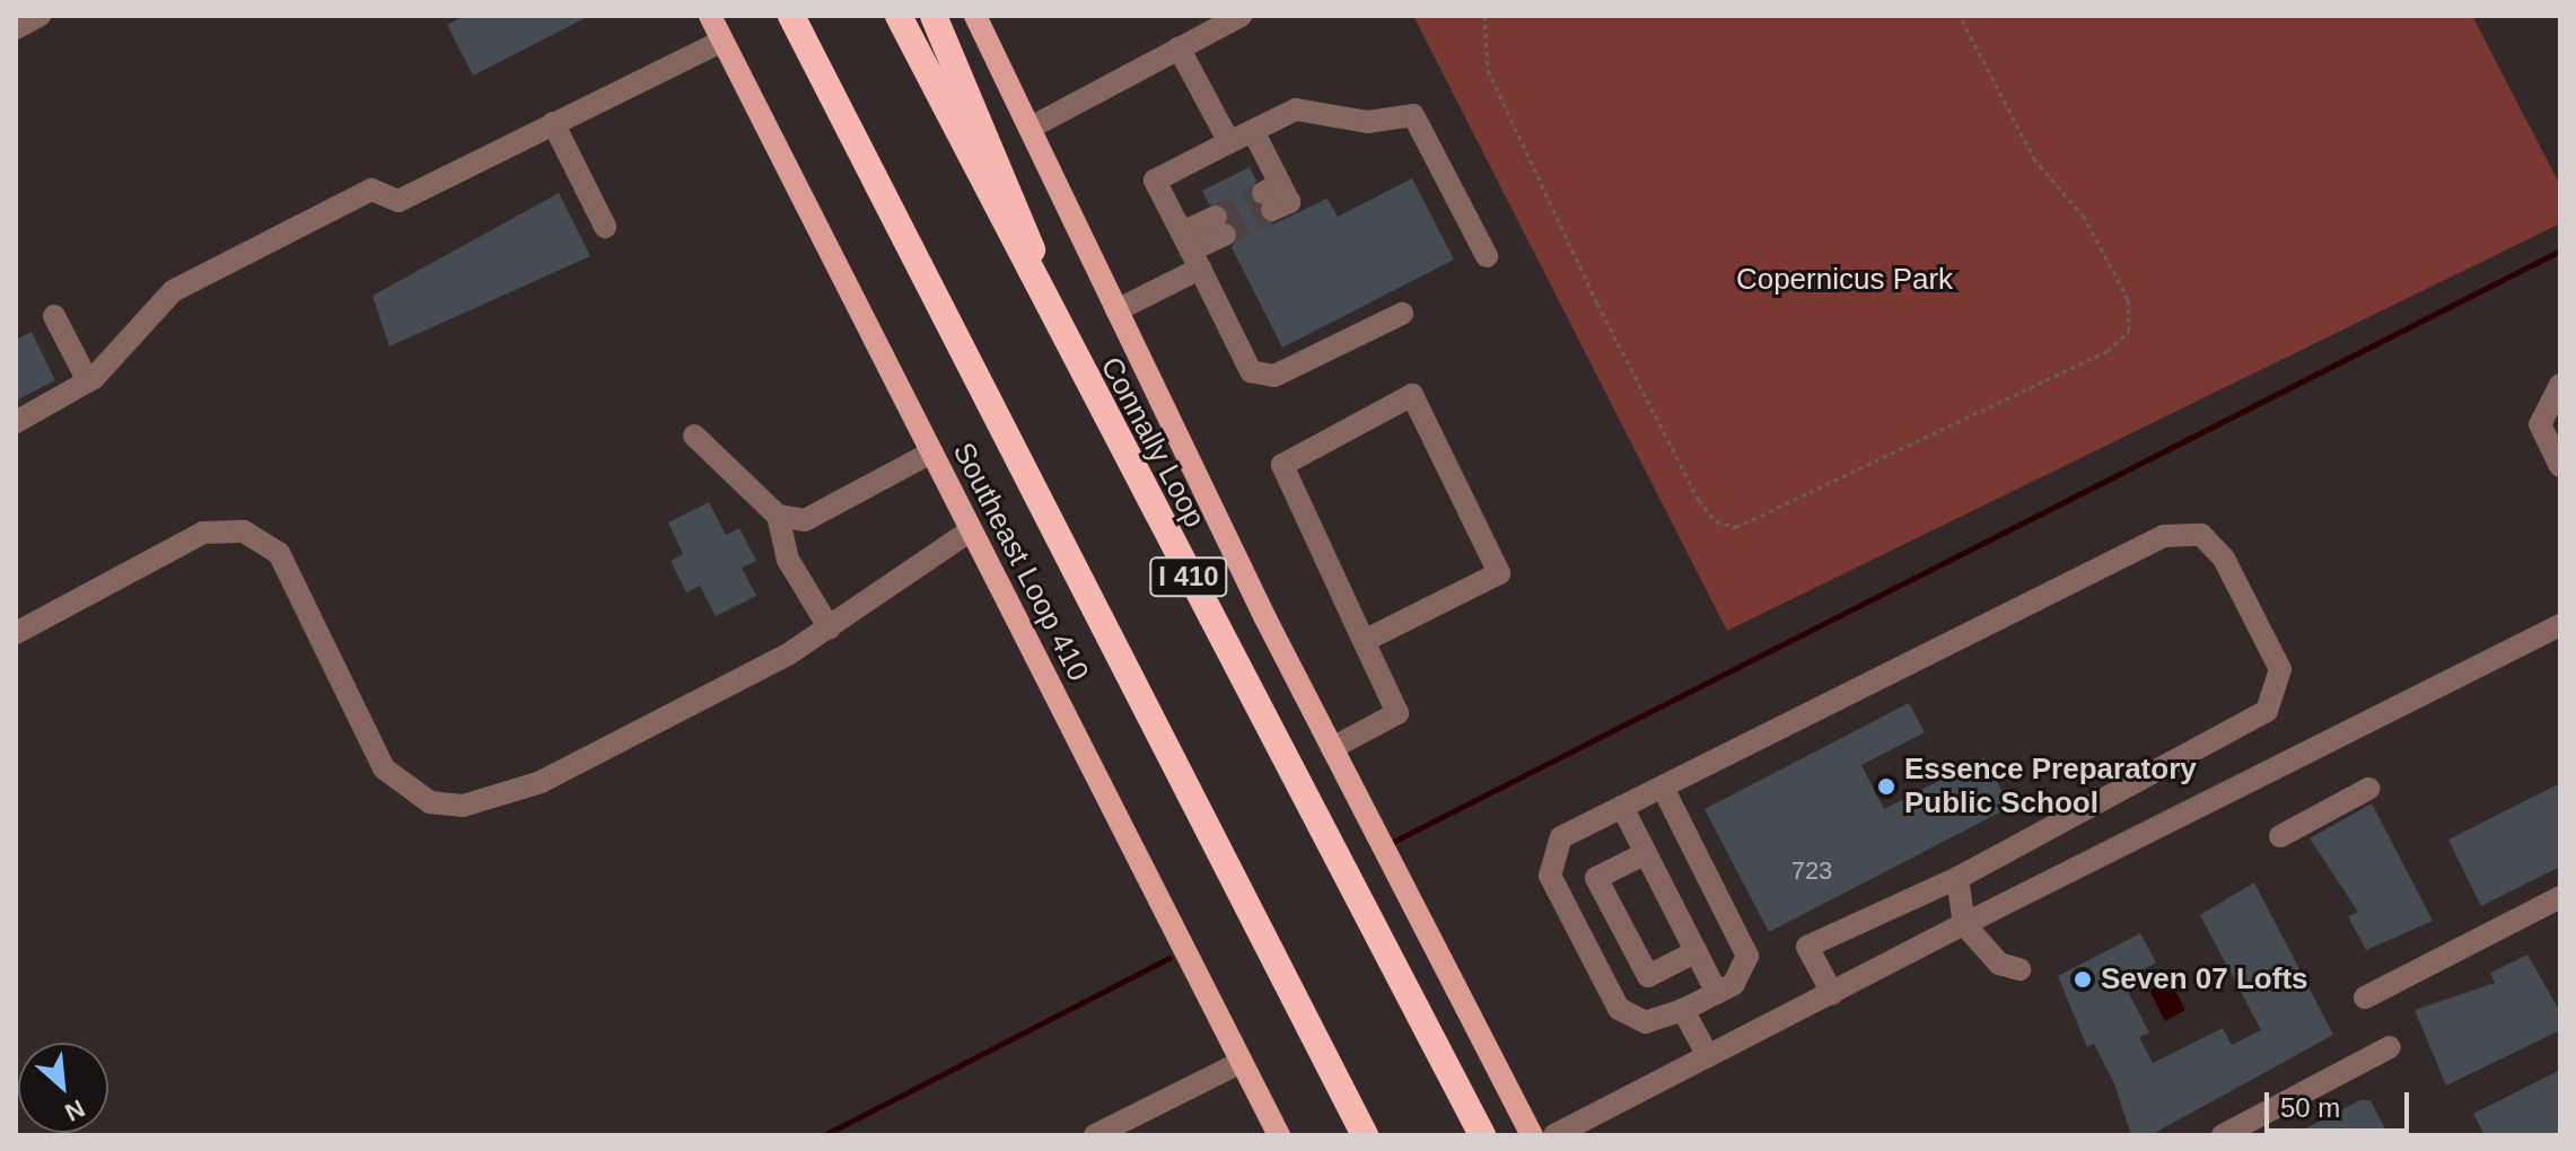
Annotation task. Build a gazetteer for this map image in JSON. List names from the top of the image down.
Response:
{
  "streets": {
    "highway": ["Connally Loop", "I 410"],
    "main road": ["Southeast Loop 410"]
  },
  "parks": ["Copernicus Park"],
  "places": ["Essence Preparatory Public School", "Seven 07 Lofts"],
  "house_numbers": ["723"],
  "scale_bar": "50 m",
  "north": "bottom right"
}
